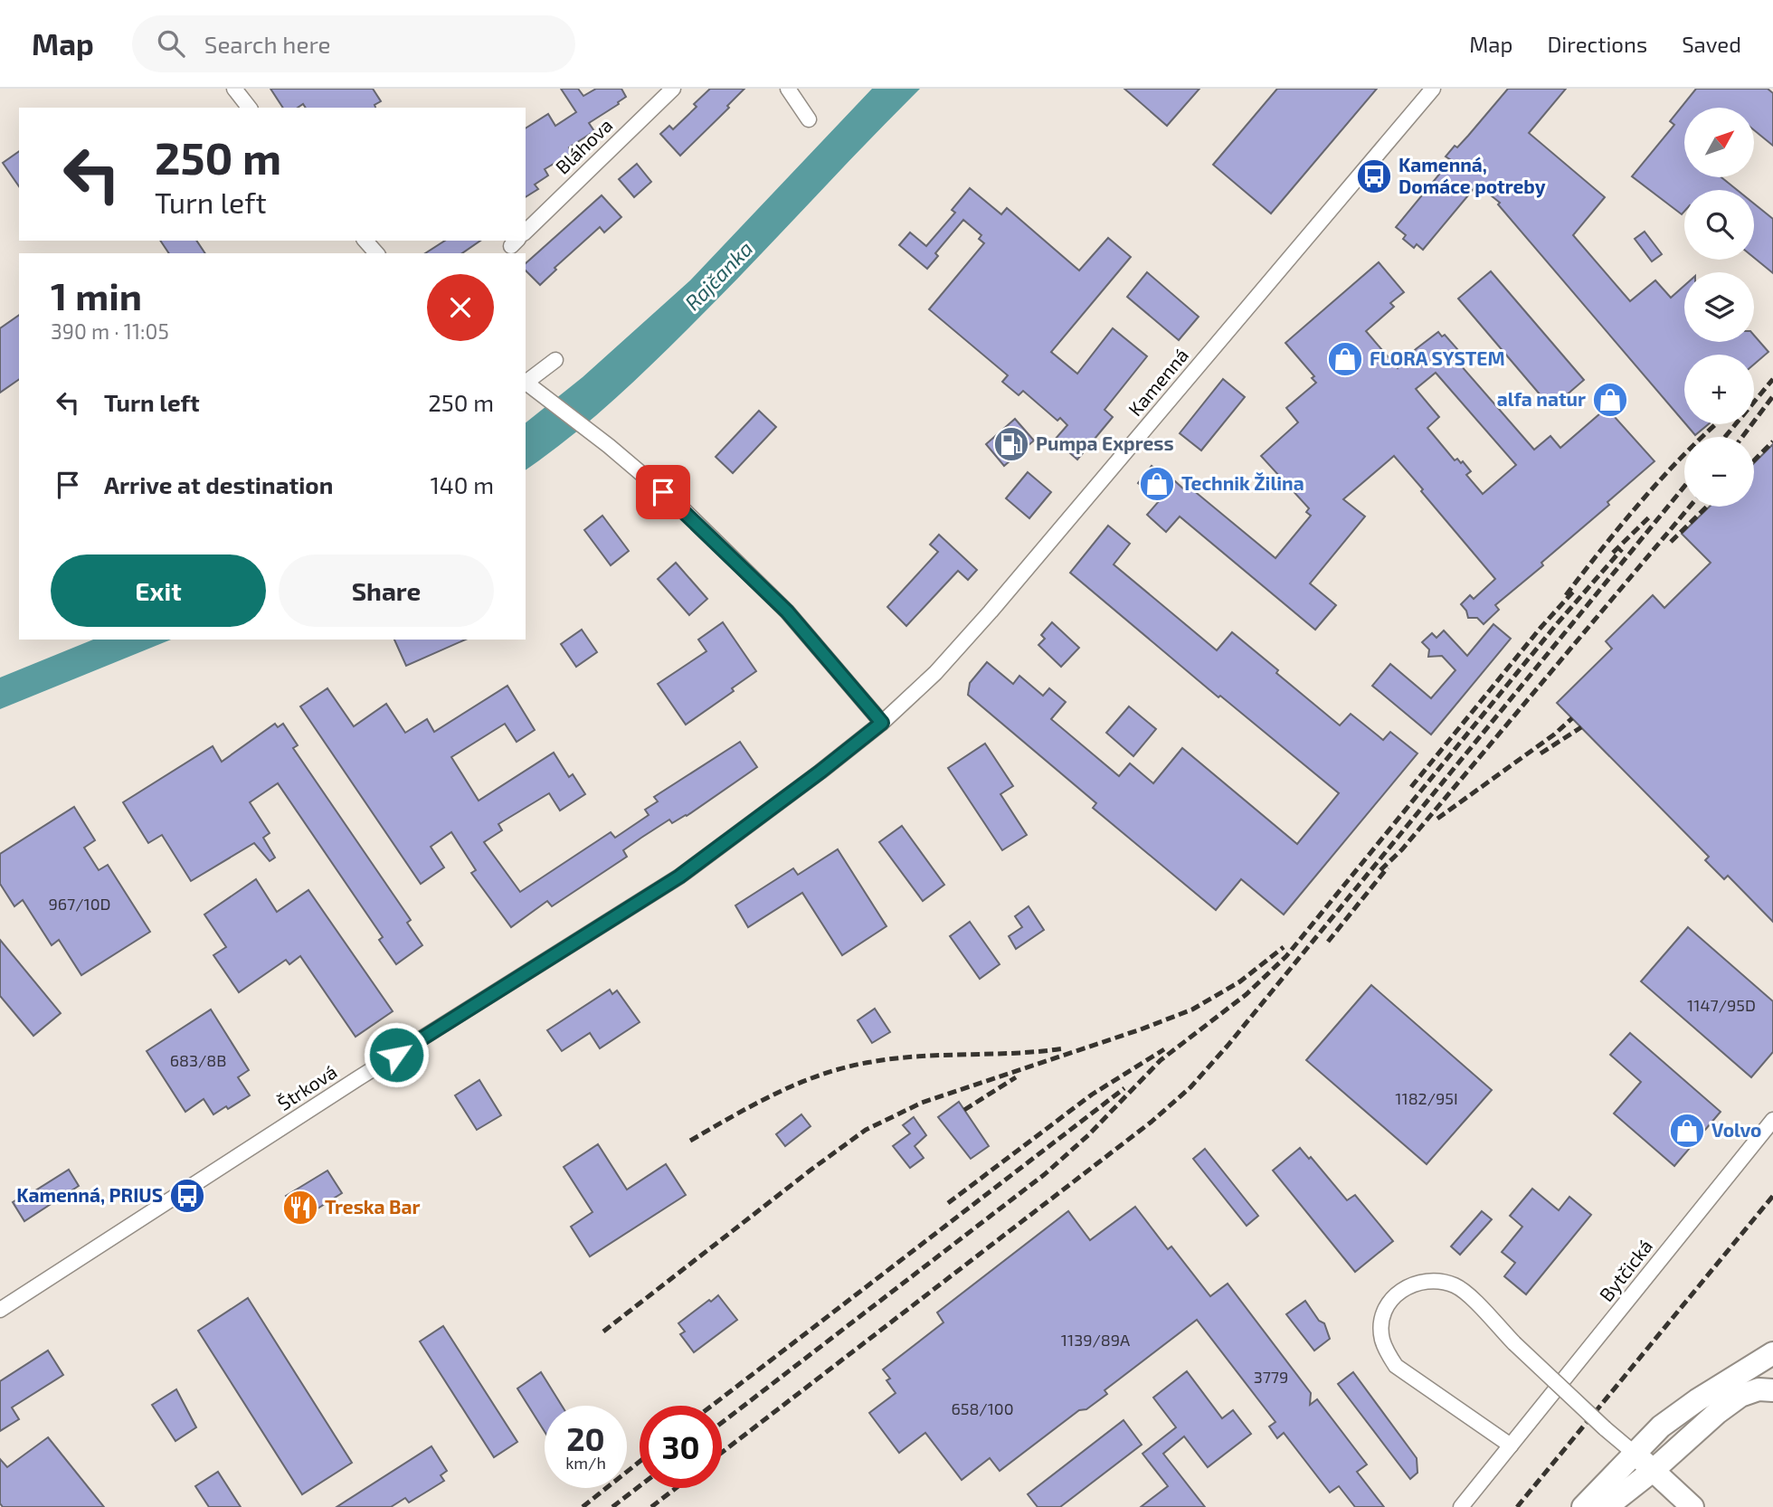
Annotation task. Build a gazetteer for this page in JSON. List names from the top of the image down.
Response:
{
  "streets": {
    "street": [
      "Bláhova",
      "Kamenná",
      "Štrková",
      "Bytčická"
    ]
  },
  "crossings": [
    ["Kamenná", "Štrková"]
  ],
  "water": ["Rajčanka"],
  "places": {
    "bus stop": ["Kamenná, Domáce potreby", "Kamenná, PRIUS"],
    "shop": [
      "FLORA SYSTEM",
      "alfa natur",
      "Technik Žilina",
      "Volvo"
    ],
    "fuel station": ["Pumpa Express"],
    "restaurant": ["Treska Bar"]
  },
  "house_numbers": [
    "967/10D",
    "1147/95D",
    "683/8B",
    "1182/95I",
    "1139/89A",
    "3779",
    "658/100"
  ],
  "north": "top right",
  "page": {
    "header": "Map",
    "search": "Search here",
    "nav": ["Map", "Directions", "Saved"],
    "map_buttons": ["+", "−"],
    "turn": ["250 m", "Turn left"],
    "heading": ["1 min", "390 m · 11:05"],
    "list": [
      {
        "name": "Turn left",
        "value": "250 m"
      },
      {
        "name": "Arrive at destination",
        "value": "140 m"
      }
    ],
    "buttons": ["Exit", "Share"],
    "speed": "20 km/h",
    "limit": "30"
  }
}
